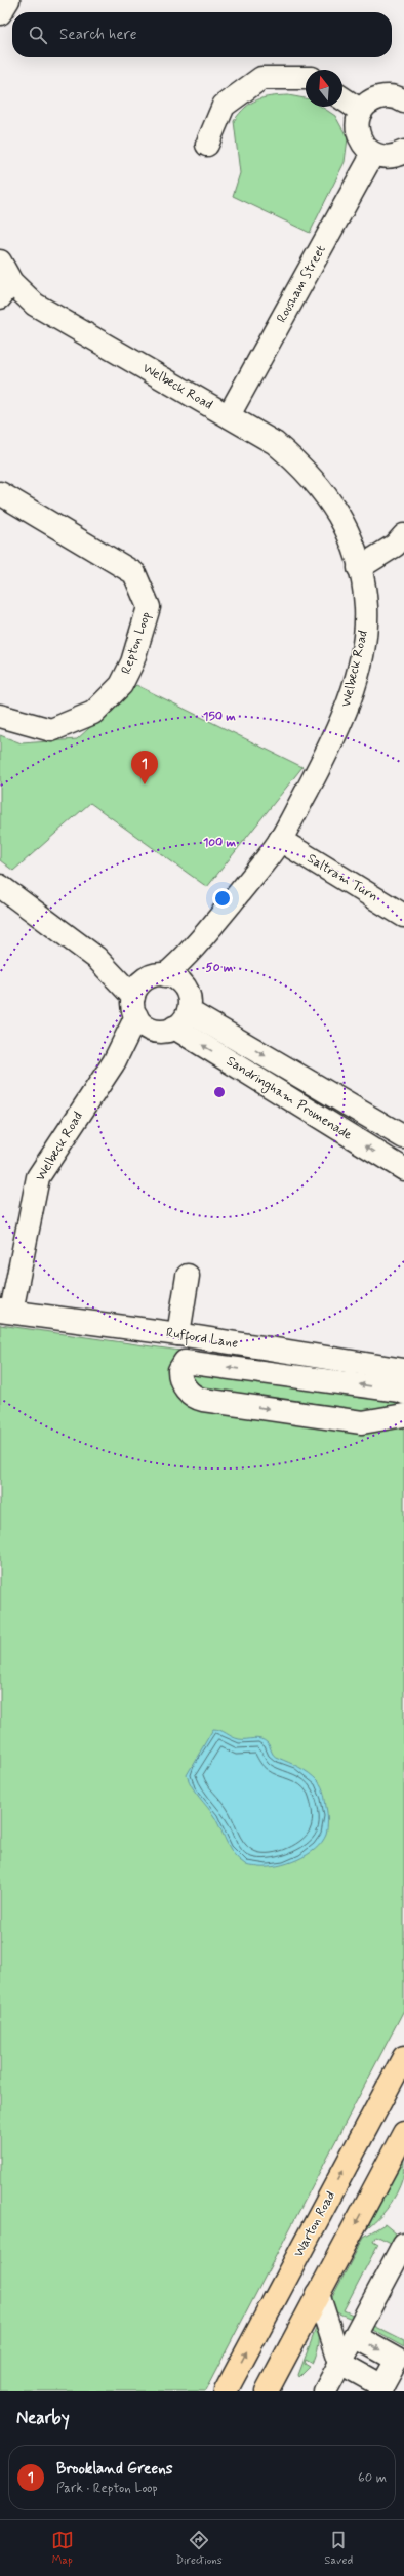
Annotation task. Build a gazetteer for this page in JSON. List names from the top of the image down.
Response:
{
  "streets": {
    "main road": ["Warton Road"],
    "street": [
      "Rousham Street",
      "Welbeck Road",
      "Repton Loop",
      "Saltram Turn",
      "Sandringham Promenade",
      "Rufford Lane"
    ]
  },
  "crossings": [
    ["Rousham Street", "Welbeck Road"],
    ["Welbeck Road", "Saltram Turn"],
    ["Welbeck Road", "Sandringham Promenade"],
    ["Welbeck Road", "Rufford Lane"]
  ],
  "north": "top",
  "page": {
    "search": "Search here",
    "pins": "1",
    "heading": "Nearby",
    "list": [
      {
        "mark": "1",
        "name": "Brookland Greens",
        "note": "Park · Repton Loop",
        "value": "60 m"
      }
    ],
    "nav": ["Map", "Directions", "Saved"]
  },
  "rings": ["150 m", "100 m", "50 m"]
}
